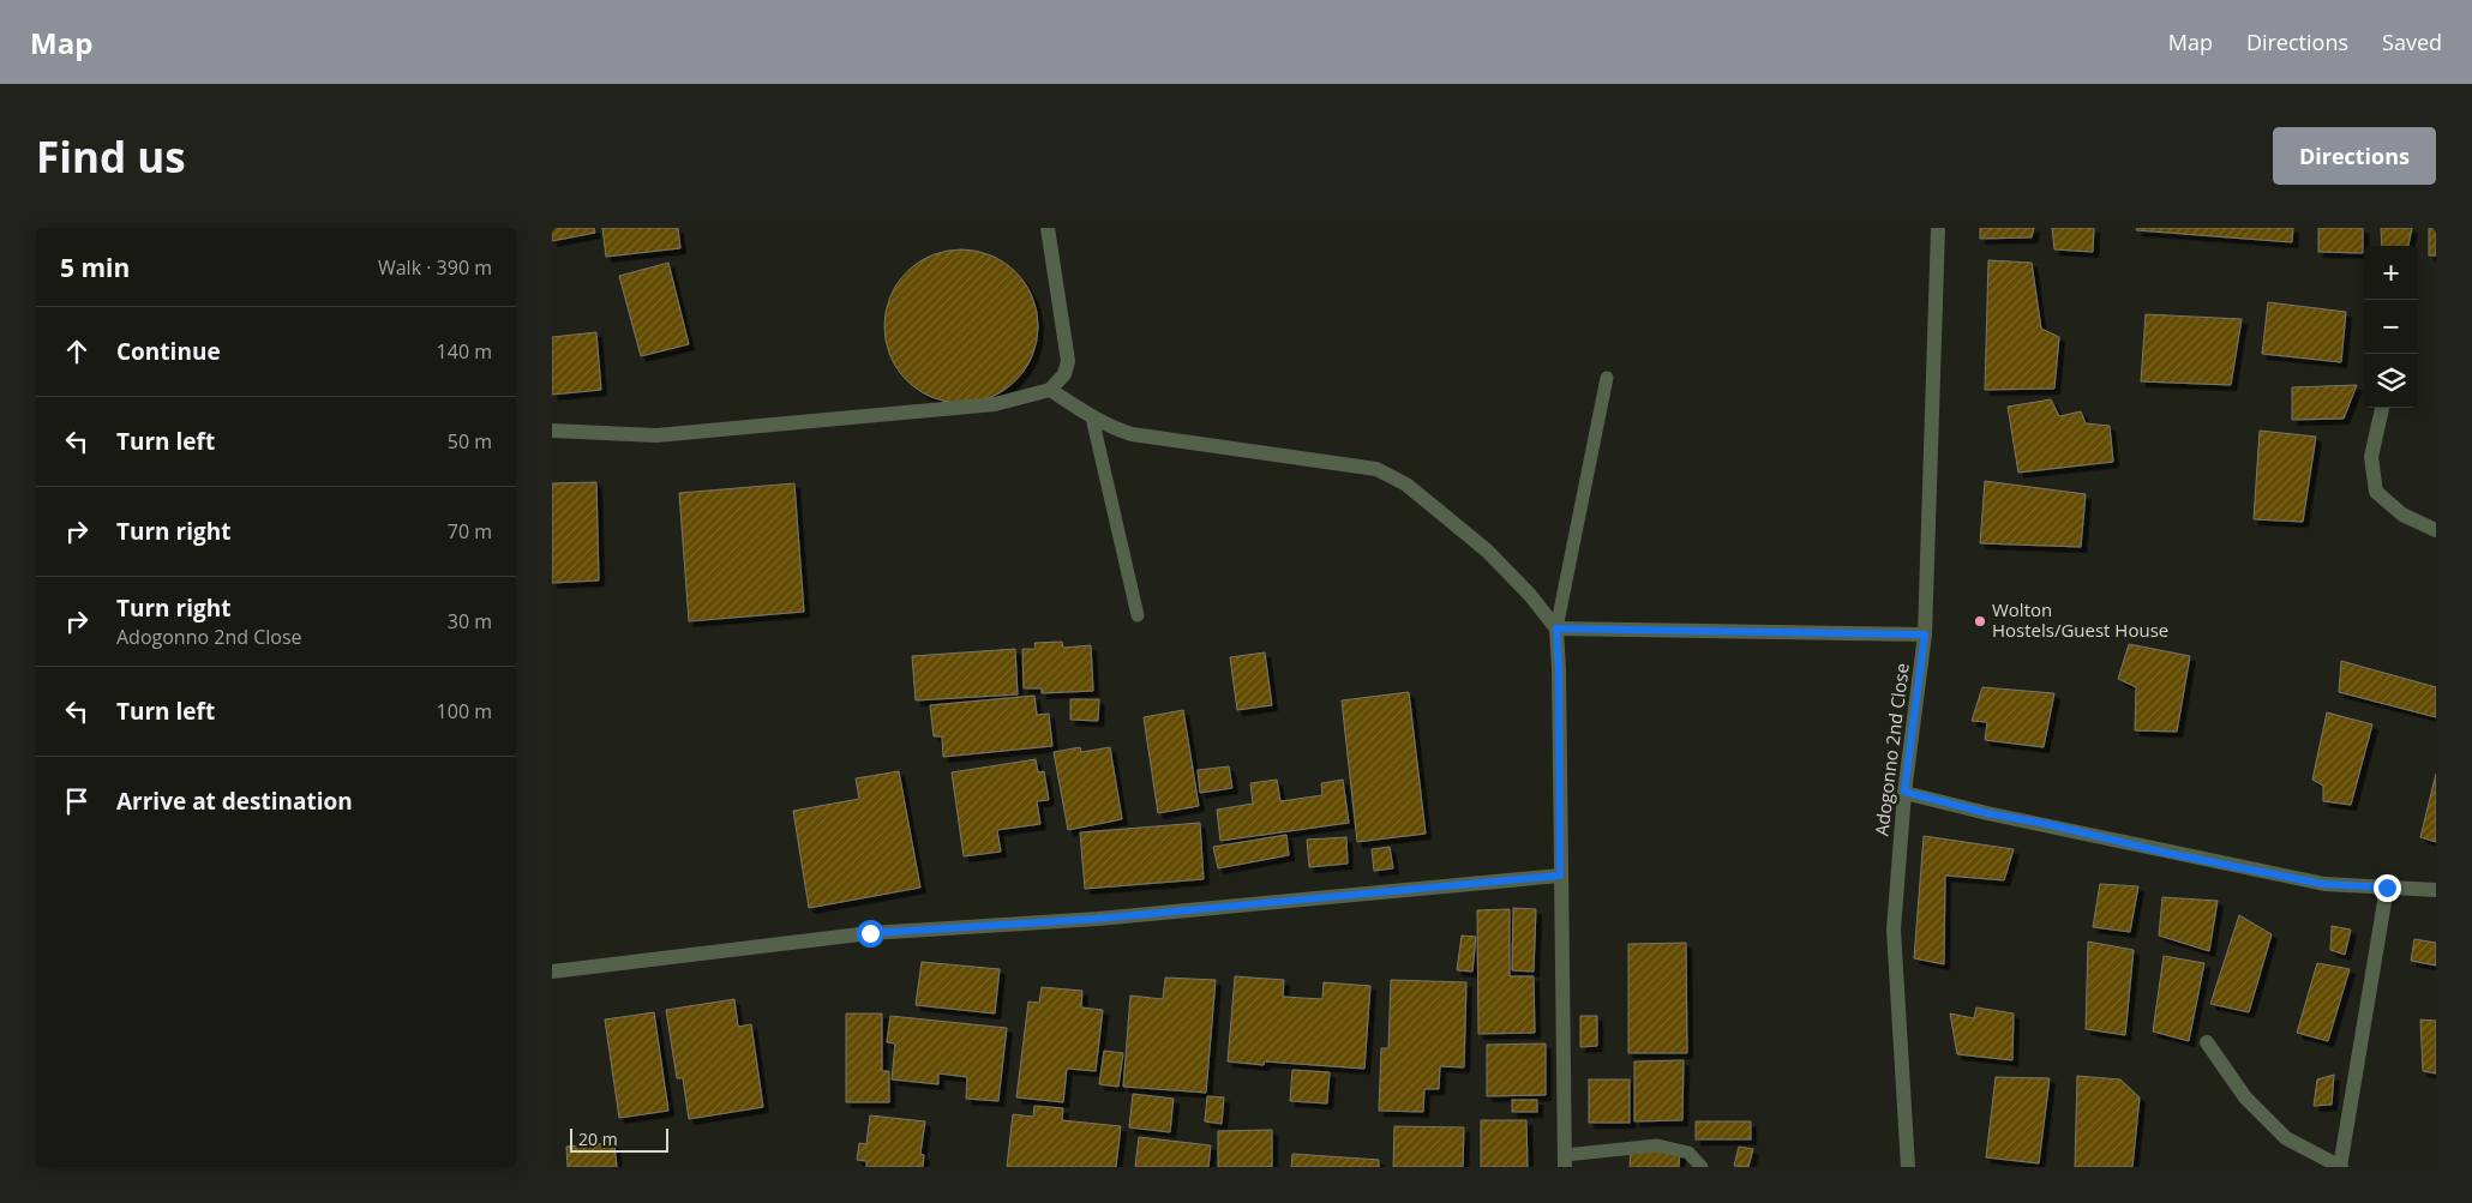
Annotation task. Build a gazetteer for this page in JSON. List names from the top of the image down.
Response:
{
  "streets": {
    "street": ["Adogonno 2nd Close"]
  },
  "places": ["Wolton Hostels/Guest House"],
  "scale_bar": "20 m",
  "page": {
    "header": "Map",
    "nav": ["Map", "Directions", "Saved"],
    "buttons": "Directions",
    "title": "Find us",
    "heading": ["5 min", "Walk · 390 m"],
    "map_buttons": ["+", "−"],
    "list": [
      ["Continue", "140 m"],
      ["Turn left", "50 m"],
      ["Turn right", "70 m"],
      ["Turn right", "Adogonno 2nd Close", "30 m"],
      ["Turn left", "100 m"],
      "Arrive at destination"
    ],
    "scale": "20 m"
  }
}
